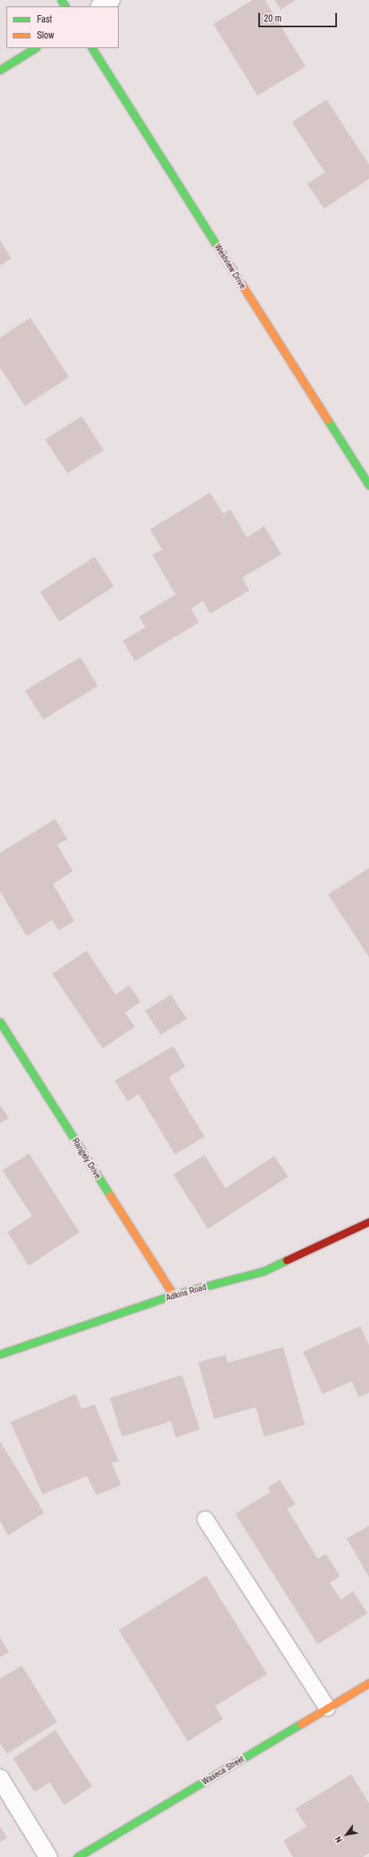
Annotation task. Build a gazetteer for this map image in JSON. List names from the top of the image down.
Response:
{
  "streets": {
    "street": [
      "Westview Drive",
      "Rangely Drive",
      "Adkins Road",
      "Waseca Street"
    ]
  },
  "crossings": [
    ["Rangely Drive", "Adkins Road"]
  ],
  "legend": ["Fast", "Slow"],
  "scale_bar": "20 m",
  "north": "bottom left"
}
